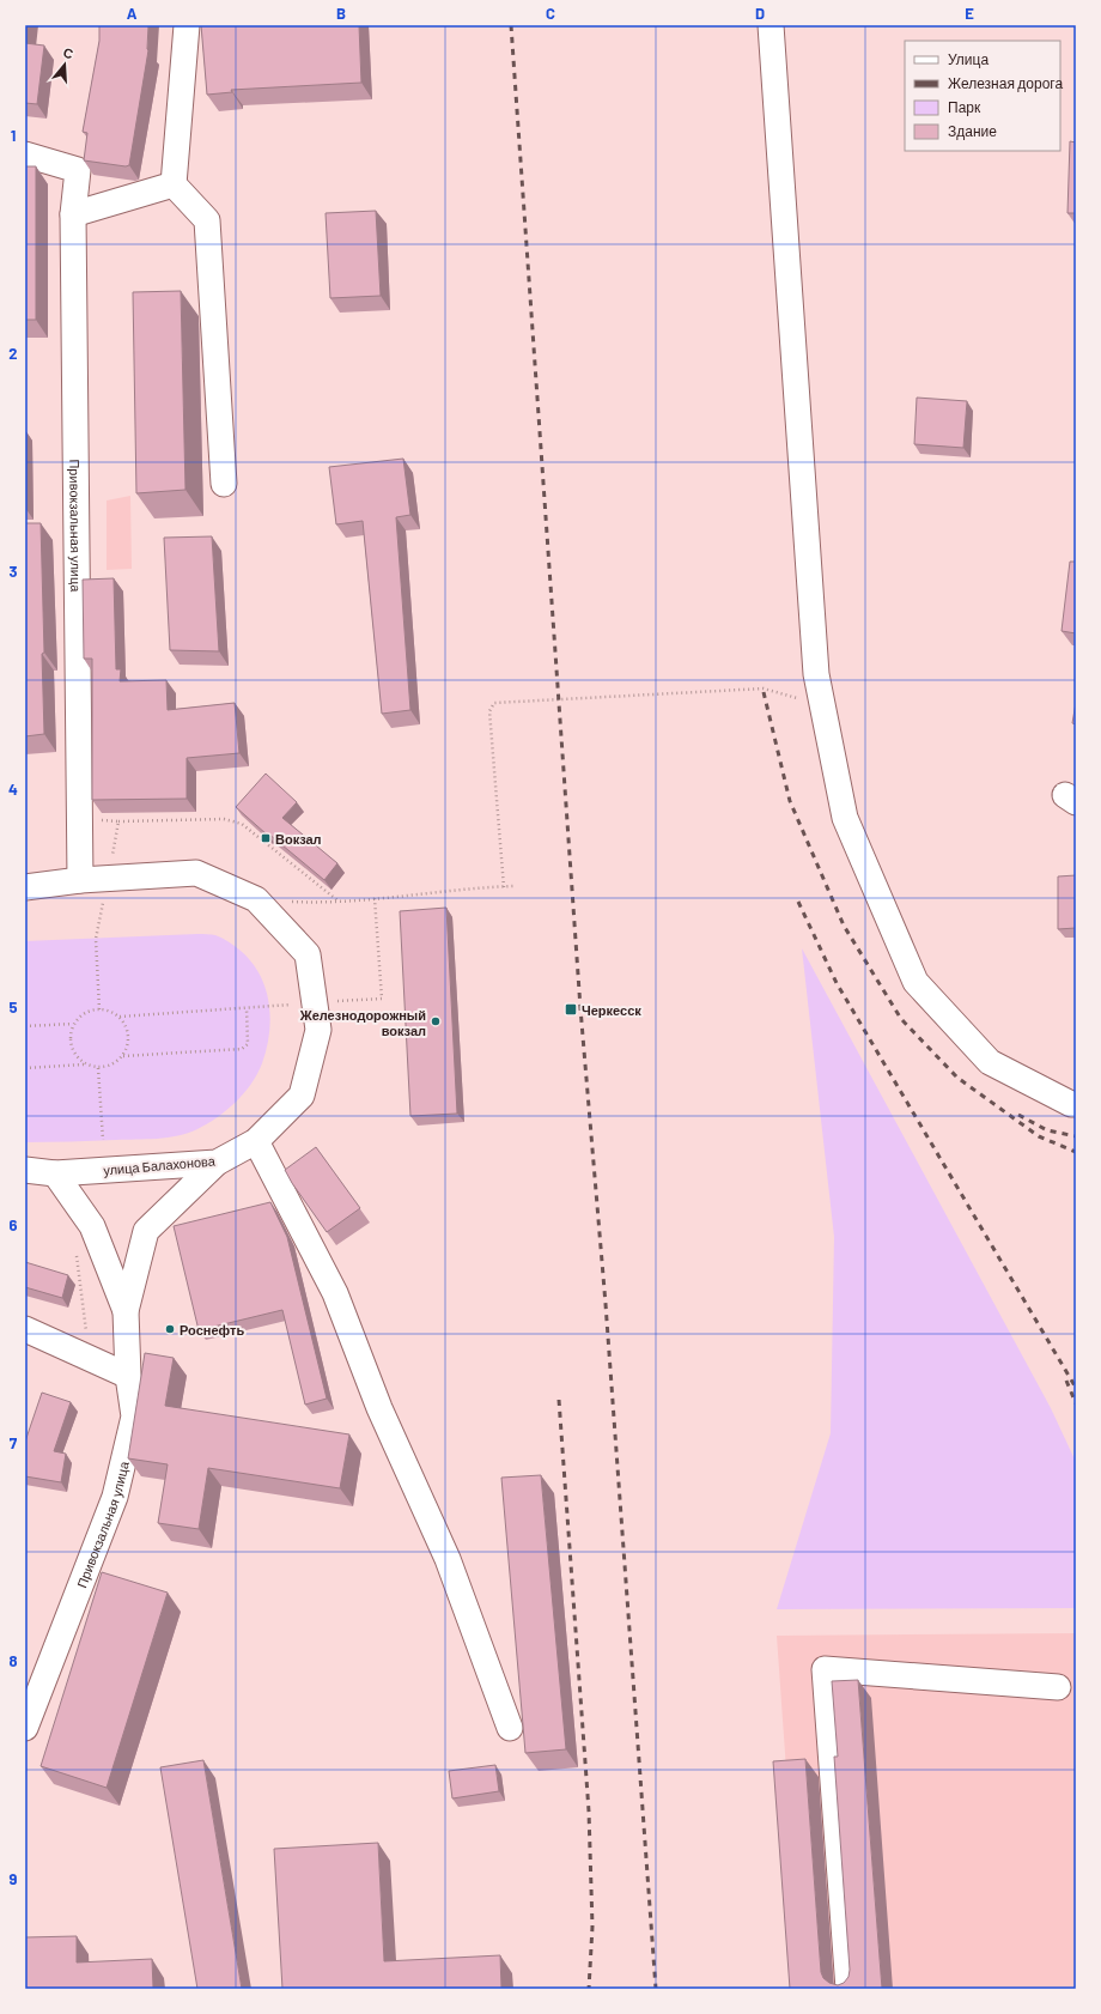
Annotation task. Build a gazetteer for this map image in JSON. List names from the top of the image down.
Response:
{
  "streets": {
    "street": ["Привокзальная улица", "улица Балахонова"]
  },
  "crossings": [
    ["Привокзальная улица", "улица Балахонова"]
  ],
  "places": {
    "transit": ["Вокзал", "Черкесск"],
    "other": ["Железнодорожный вокзал", "Роснефть"]
  },
  "legend": [
    "Улица",
    "Железная дорога",
    "Парк",
    "Здание"
  ],
  "north": "top",
  "grid": {
    "columns": [
      "A",
      "B",
      "C",
      "D",
      "E"
    ],
    "rows": [
      "1",
      "2",
      "3",
      "4",
      "5",
      "6",
      "7",
      "8",
      "9"
    ]
  }
}
